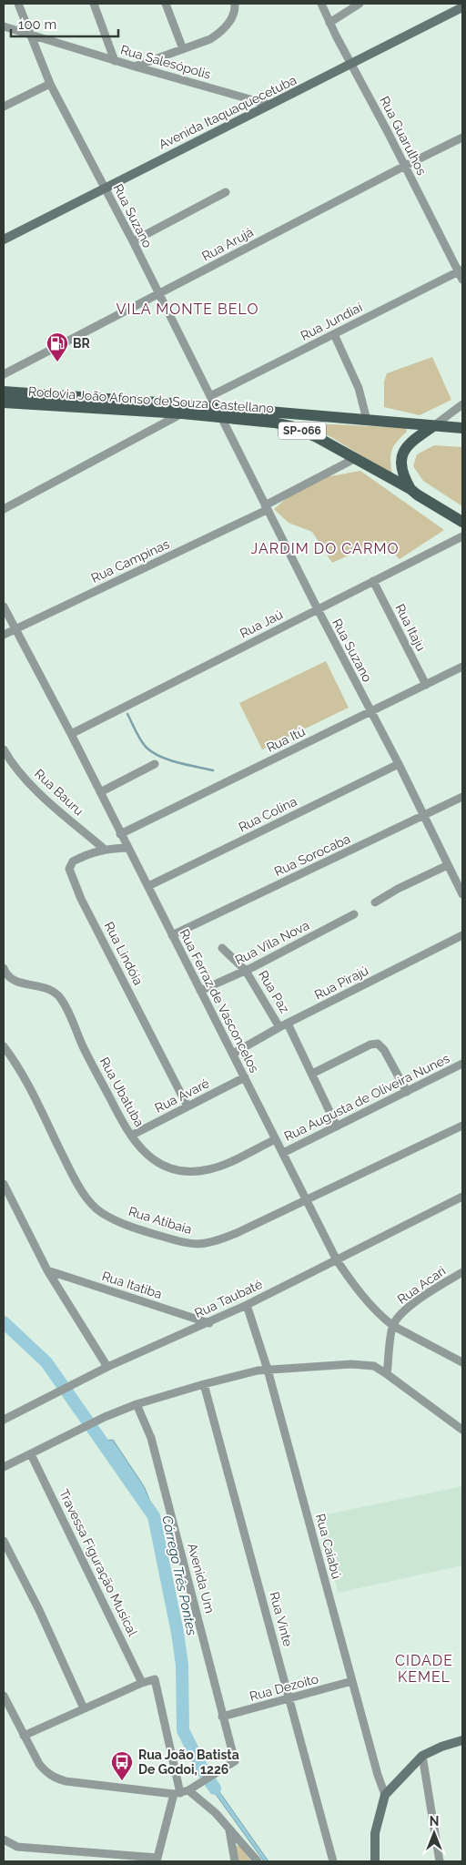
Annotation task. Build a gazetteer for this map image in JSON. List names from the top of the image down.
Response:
{
  "streets": {
    "main road": ["Rodovia João Afonso de Souza Castellano", "SP-066"],
    "street": [
      "Rua Salesópolis",
      "Avenida Itaquaquecetuba",
      "Rua Guarulhos",
      "Rua Suzano",
      "Rua Arujá",
      "Rua Jundiaí",
      "Rua Campinas",
      "Rua Jaú",
      "Rua Itaju",
      "Rua Itú",
      "Rua Bauru",
      "Rua Colina",
      "Rua Sorocaba",
      "Rua Vila Nova",
      "Rua Lindóia",
      "Rua Pirajú",
      "Rua Paz",
      "Rua Ferraz de Vasconcelos",
      "Rua Ubatuba",
      "Rua Avaré",
      "Rua Augusta de Oliveira Nunes",
      "Rua Atibaia",
      "Rua Itatiba",
      "Rua Acari",
      "Rua Taubaté",
      "Rua Caiabú",
      "Travessa Figuração Musical",
      "Avenida Um",
      "Rua Vinte",
      "Rua Dezoito"
    ]
  },
  "crossings": [
    ["Rua Salesópolis", "Avenida Itaquaquecetuba"],
    ["Rua Salesópolis", "Rua Suzano"],
    ["Avenida Itaquaquecetuba", "Rua Guarulhos"],
    ["Avenida Itaquaquecetuba", "Rua Suzano"],
    ["Rua Guarulhos", "Rua Arujá"],
    ["Rua Guarulhos", "Rua Jundiaí"],
    ["Rua Suzano", "Rua Arujá"],
    ["Rua Suzano", "Rua Jundiaí"],
    ["Rua Suzano", "Rodovia João Afonso de Souza Castellano"],
    ["Rua Suzano", "Rua Campinas"],
    ["Rua Suzano", "Rua Jaú"],
    ["Rua Suzano", "Rua Itú"],
    ["Rua Suzano", "Rua Colina"],
    ["Rua Suzano", "Rua Sorocaba"],
    ["Rodovia João Afonso de Souza Castellano", "Rua Campinas"],
    ["Rua Campinas", "Rua Ferraz de Vasconcelos"],
    ["Rua Jaú", "Rua Itaju"],
    ["Rua Jaú", "Rua Ferraz de Vasconcelos"],
    ["Rua Itaju", "Rua Itú"],
    ["Rua Itú", "Rua Ferraz de Vasconcelos"],
    ["Rua Bauru", "Rua Lindóia"],
    ["Rua Colina", "Rua Ferraz de Vasconcelos"],
    ["Rua Sorocaba", "Rua Ferraz de Vasconcelos"],
    ["Rua Vila Nova", "Rua Paz"],
    ["Rua Vila Nova", "Rua Ferraz de Vasconcelos"],
    ["Rua Lindóia", "Rua Ferraz de Vasconcelos"],
    ["Rua Lindóia", "Rua Avaré"],
    ["Rua Pirajú", "Rua Paz"],
    ["Rua Pirajú", "Rua Ferraz de Vasconcelos"],
    ["Rua Paz", "Rua Augusta de Oliveira Nunes"],
    ["Rua Ferraz de Vasconcelos", "Rua Ubatuba"],
    ["Rua Ferraz de Vasconcelos", "Rua Avaré"],
    ["Rua Ferraz de Vasconcelos", "Rua Augusta de Oliveira Nunes"],
    ["Rua Ferraz de Vasconcelos", "Rua Atibaia"],
    ["Rua Ferraz de Vasconcelos", "Rua Acari"],
    ["Rua Ferraz de Vasconcelos", "Rua Taubaté"],
    ["Rua Ubatuba", "Rua Avaré"],
    ["Rua Itatiba", "Rua Taubaté"],
    ["Rua Taubaté", "Rua Caiabú"],
    ["Rua Caiabú", "Rua Dezoito"],
    ["Avenida Um", "Rua Dezoito"],
    ["Rua Vinte", "Rua Dezoito"]
  ],
  "districts": ["VILA MONTE BELO", "JARDIM DO CARMO", "CIDADE KEMEL"],
  "water": ["Córrego Três Pontes"],
  "places": {
    "fuel station": ["BR"],
    "bus stop": ["Rua João Batista De Godoi, 1226"]
  },
  "scale_bar": "100 m",
  "north": "top"
}
